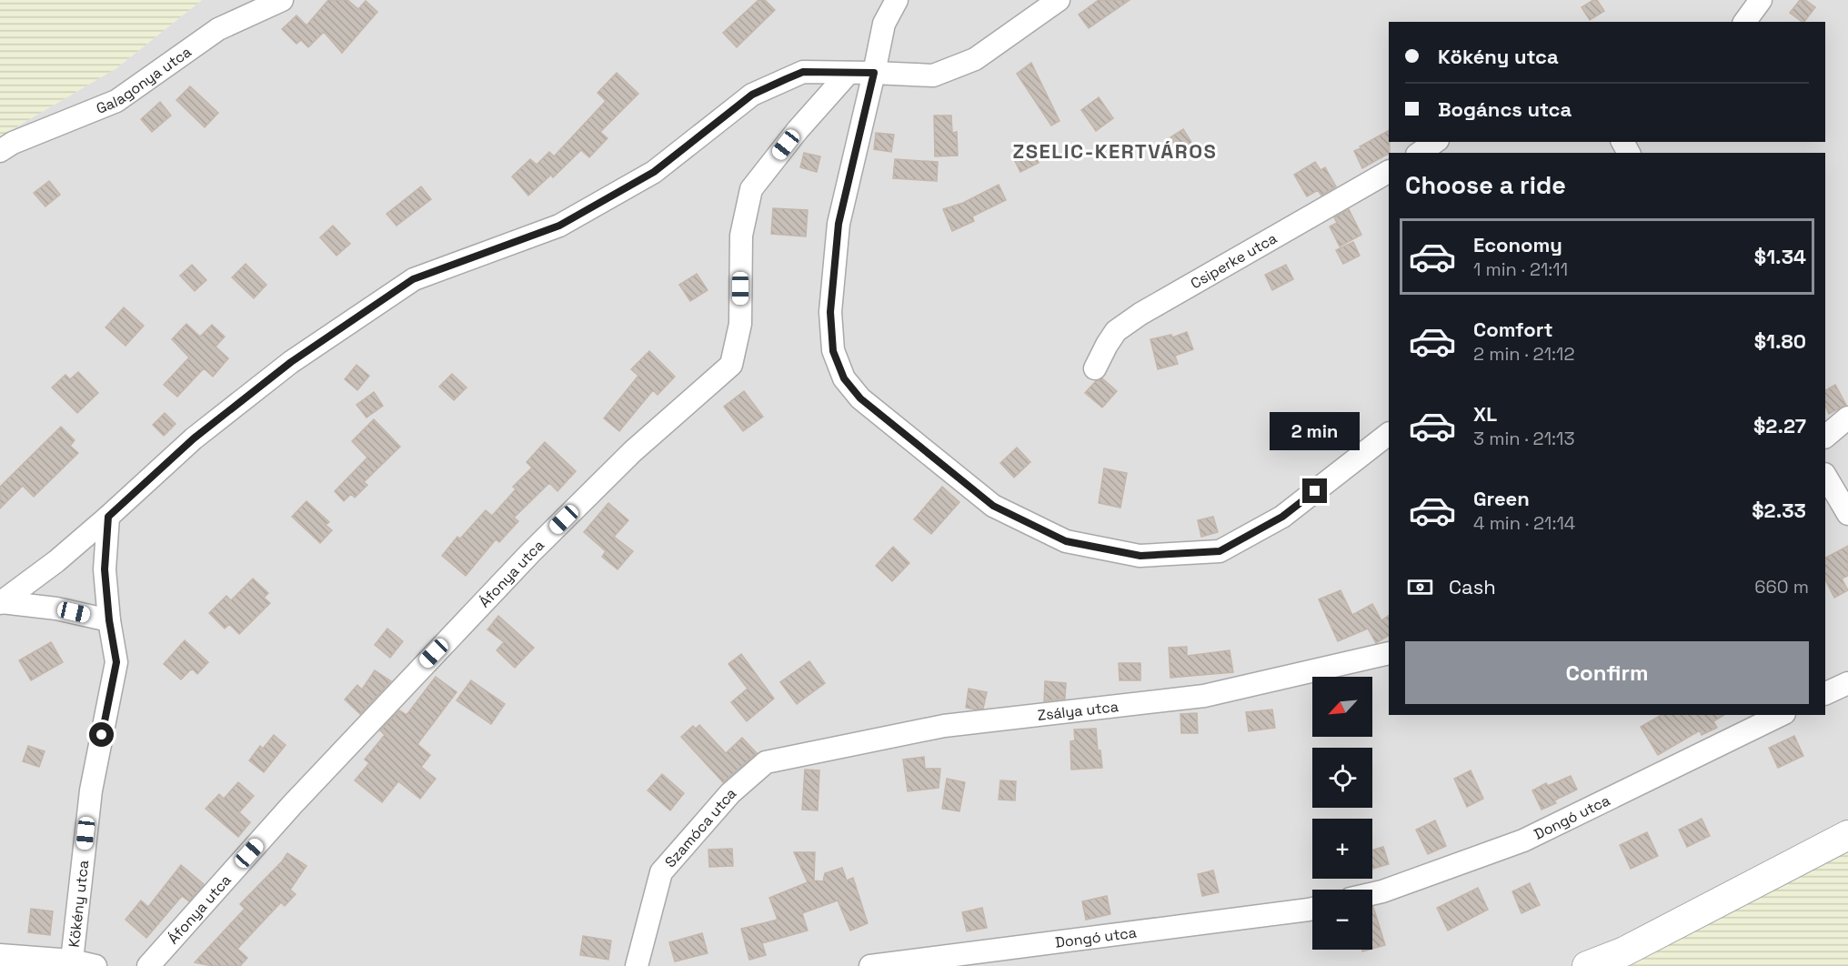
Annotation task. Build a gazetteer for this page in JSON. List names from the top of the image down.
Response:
{
  "streets": {
    "street": [
      "Galagonya utca",
      "Csiperke utca",
      "Áfonya utca",
      "Zsálya utca",
      "Dongó utca",
      "Szamóca utca",
      "Kökény utca"
    ]
  },
  "crossings": [
    ["Zsálya utca", "Szamóca utca"]
  ],
  "districts": ["ZSELIC-KERTVÁROS"],
  "north": "bottom left",
  "page": {
    "banner": ["Kökény utca", "Bogáncs utca"],
    "heading": "Choose a ride",
    "list": [
      {
        "name": "Economy",
        "note": "1 min · 21:11",
        "value": "$1.34"
      },
      {
        "name": "Comfort",
        "note": "2 min · 21:12",
        "value": "$1.80"
      },
      {
        "name": "XL",
        "note": "3 min · 21:13",
        "value": "$2.27"
      },
      {
        "name": "Green",
        "note": "4 min · 21:14",
        "value": "$2.33"
      }
    ],
    "bubble": "2 min",
    "pay": ["Cash", "660 m"],
    "buttons": "Confirm",
    "map_buttons": ["+", "−"]
  }
}
